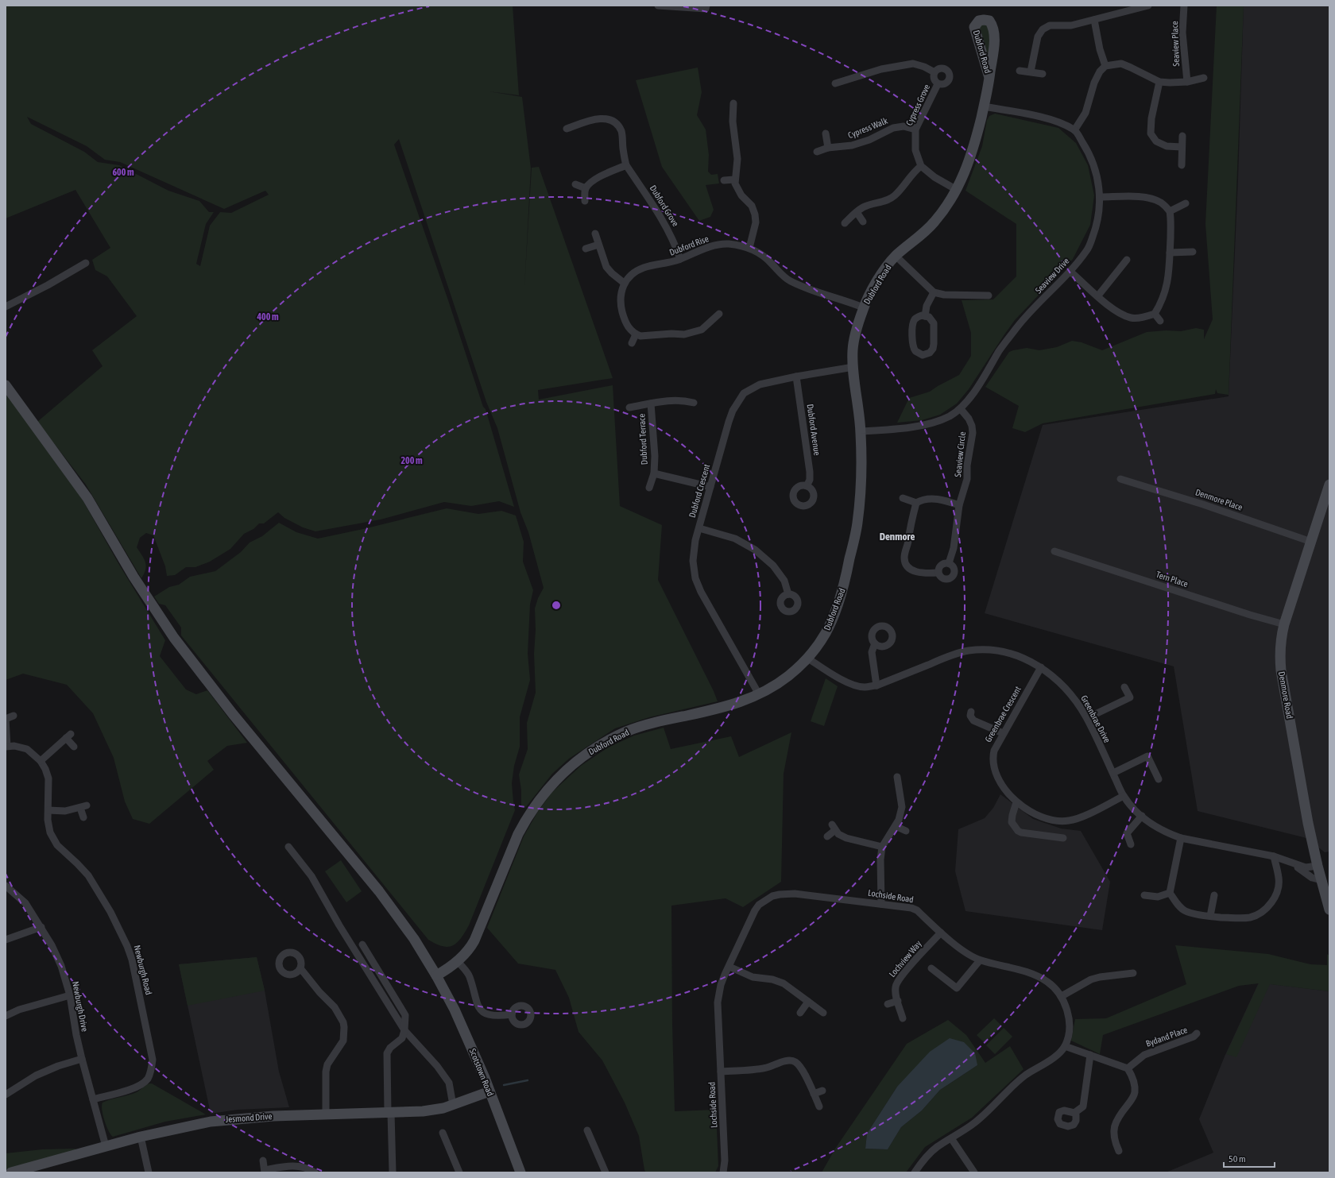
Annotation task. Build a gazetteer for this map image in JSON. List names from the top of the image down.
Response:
{
  "streets": {
    "street": [
      "Seaview Place",
      "Dubford Road",
      "Cypress Grove",
      "Cypress Walk",
      "Dubford Grove",
      "Dubford Rise",
      "Seaview Drive",
      "Dubford Avenue",
      "Dubford Terrace",
      "Seaview Circle",
      "Dubford Crescent",
      "Denmore Place",
      "Tern Place",
      "Denmore Road",
      "Greenbrae Crescent",
      "Greenbrae Drive",
      "Lochside Road",
      "Lochview Way",
      "Newburgh Road",
      "Newburgh Drive",
      "Bydand Place",
      "Scotstown Road",
      "Jesmond Drive"
    ]
  },
  "crossings": [
    ["Dubford Road", "Dubford Rise"],
    ["Dubford Road", "Seaview Drive"],
    ["Dubford Road", "Dubford Crescent"],
    ["Dubford Road", "Greenbrae Drive"],
    ["Dubford Road", "Scotstown Road"],
    ["Cypress Grove", "Cypress Walk"],
    ["Dubford Grove", "Dubford Rise"],
    ["Seaview Drive", "Seaview Circle"],
    ["Dubford Avenue", "Dubford Crescent"],
    ["Dubford Terrace", "Dubford Crescent"],
    ["Denmore Place", "Denmore Road"],
    ["Tern Place", "Denmore Road"],
    ["Denmore Road", "Greenbrae Drive"],
    ["Greenbrae Crescent", "Greenbrae Drive"],
    ["Lochside Road", "Lochview Way"],
    ["Newburgh Road", "Newburgh Drive"],
    ["Newburgh Drive", "Jesmond Drive"],
    ["Scotstown Road", "Jesmond Drive"]
  ],
  "districts": ["Denmore"],
  "scale_bar": "50 m",
  "rings": ["600 m", "400 m", "200 m"]
}
